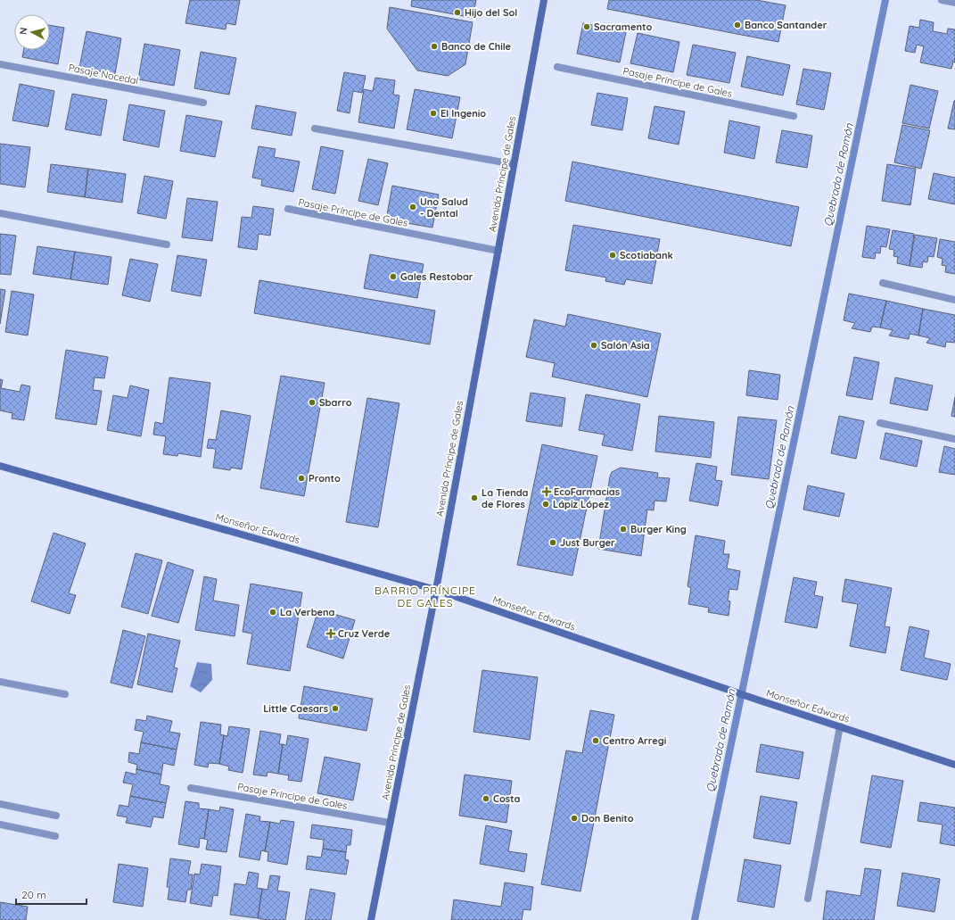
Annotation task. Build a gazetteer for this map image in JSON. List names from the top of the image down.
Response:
{
  "streets": {
    "street": [
      "Pasaje Nocedal",
      "Pasaje Príncipe de Gales",
      "Avenida Príncipe de Gales",
      "Monseñor Edwards"
    ]
  },
  "crossings": [
    ["Pasaje Príncipe de Gales", "Avenida Príncipe de Gales"],
    ["Avenida Príncipe de Gales", "Monseñor Edwards"]
  ],
  "districts": ["BARRIO PRÍNCIPE DE GALES"],
  "water": ["Quebrada de Ramón"],
  "places": {
    "other": [
      "Hijo del Sol",
      "Banco Santander",
      "Sacramento",
      "Banco de Chile",
      "El Ingenio",
      "Uno Salud - Dental",
      "Scotiabank",
      "Gales Restobar",
      "Salón Asia",
      "Sbarro",
      "Pronto",
      "La Tienda de Flores",
      "Lápiz López",
      "Burger King",
      "Just Burger",
      "La Verbena",
      "Little Caesars",
      "Centro Arregi",
      "Costa",
      "Don Benito"
    ],
    "health": ["EcoFarmacias", "Cruz Verde"]
  },
  "scale_bar": "20 m",
  "north": "left"
}
